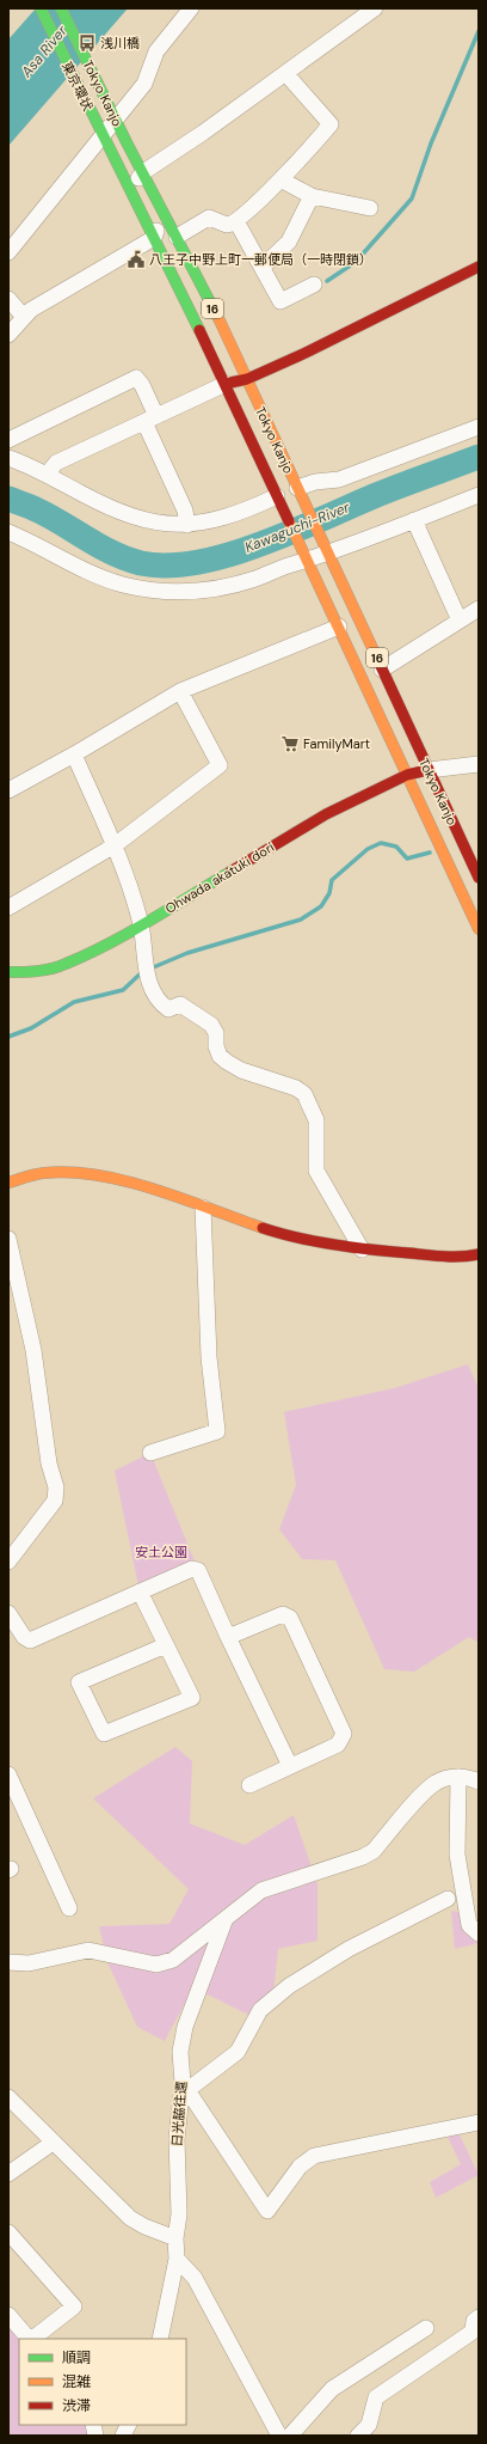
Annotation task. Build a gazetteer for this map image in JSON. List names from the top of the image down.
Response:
{
  "streets": {
    "main road": [
      "東京環状",
      "Tokyo Kanjo",
      "16",
      "Ohwada akatuki dori"
    ],
    "street": ["日光脇往還"]
  },
  "crossings": [
    ["東京環状", "Tokyo Kanjo"],
    ["Tokyo Kanjo", "Ohwada akatuki dori"]
  ],
  "water": ["Asa River", "Kawaguchi-River"],
  "parks": ["安土公園"],
  "places": {
    "bus stop": ["浅川橋"],
    "public building": ["八王子中野上町一郵便局（一時閉鎖）"],
    "supermarket": ["FamilyMart"]
  },
  "legend": ["順調", "混雑", "渋滞"]
}
